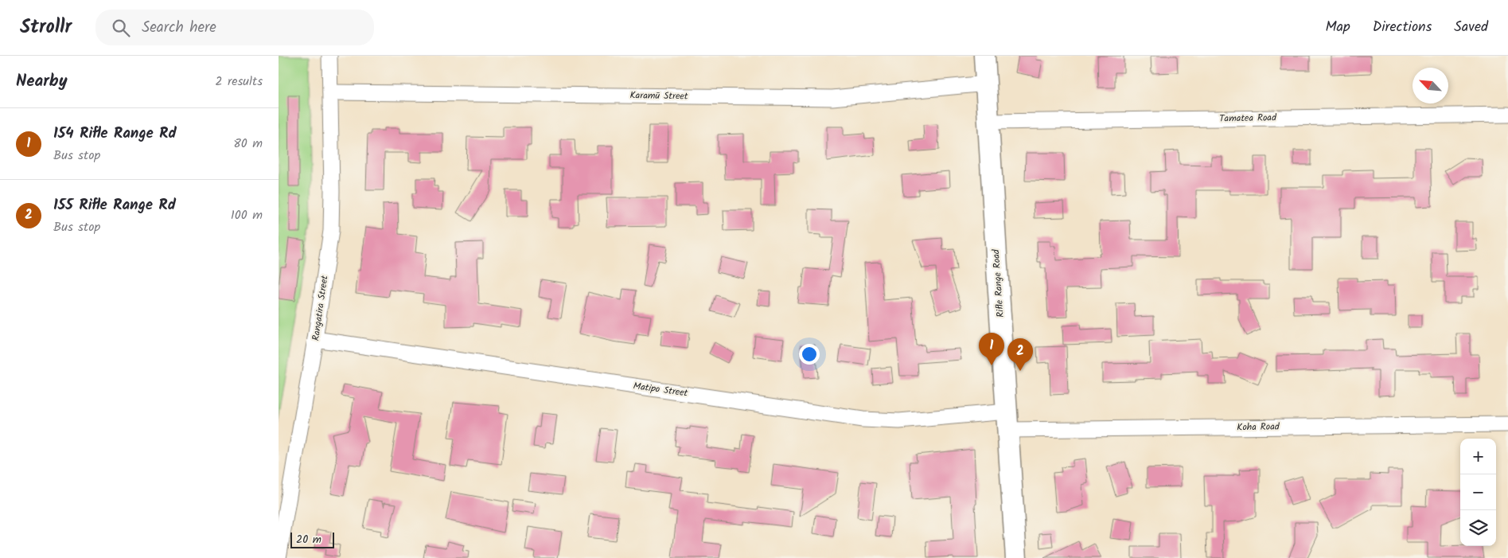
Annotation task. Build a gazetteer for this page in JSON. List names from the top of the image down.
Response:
{
  "streets": {
    "street": [
      "Karamū Street",
      "Tamatea Road",
      "Rifle Range Road",
      "Rangatira Street",
      "Matipo Street",
      "Koha Road"
    ]
  },
  "crossings": [
    ["Karamū Street", "Rifle Range Road"],
    ["Karamū Street", "Rangatira Street"],
    ["Tamatea Road", "Rifle Range Road"],
    ["Rifle Range Road", "Matipo Street"],
    ["Rifle Range Road", "Koha Road"],
    ["Rangatira Street", "Matipo Street"],
    ["Matipo Street", "Koha Road"]
  ],
  "scale_bar": "20 m",
  "north": "top left",
  "page": {
    "header": "Strollr",
    "search": "Search here",
    "nav": ["Map", "Directions", "Saved"],
    "heading": ["Nearby", "2 results"],
    "list": [
      {
        "mark": "1",
        "name": "154 Rifle Range Rd",
        "note": "Bus stop",
        "value": "80 m"
      },
      {
        "mark": "2",
        "name": "155 Rifle Range Rd",
        "note": "Bus stop",
        "value": "100 m"
      }
    ],
    "pins": ["1", "2"],
    "map_buttons": ["+", "−"],
    "scale": "20 m"
  }
}
